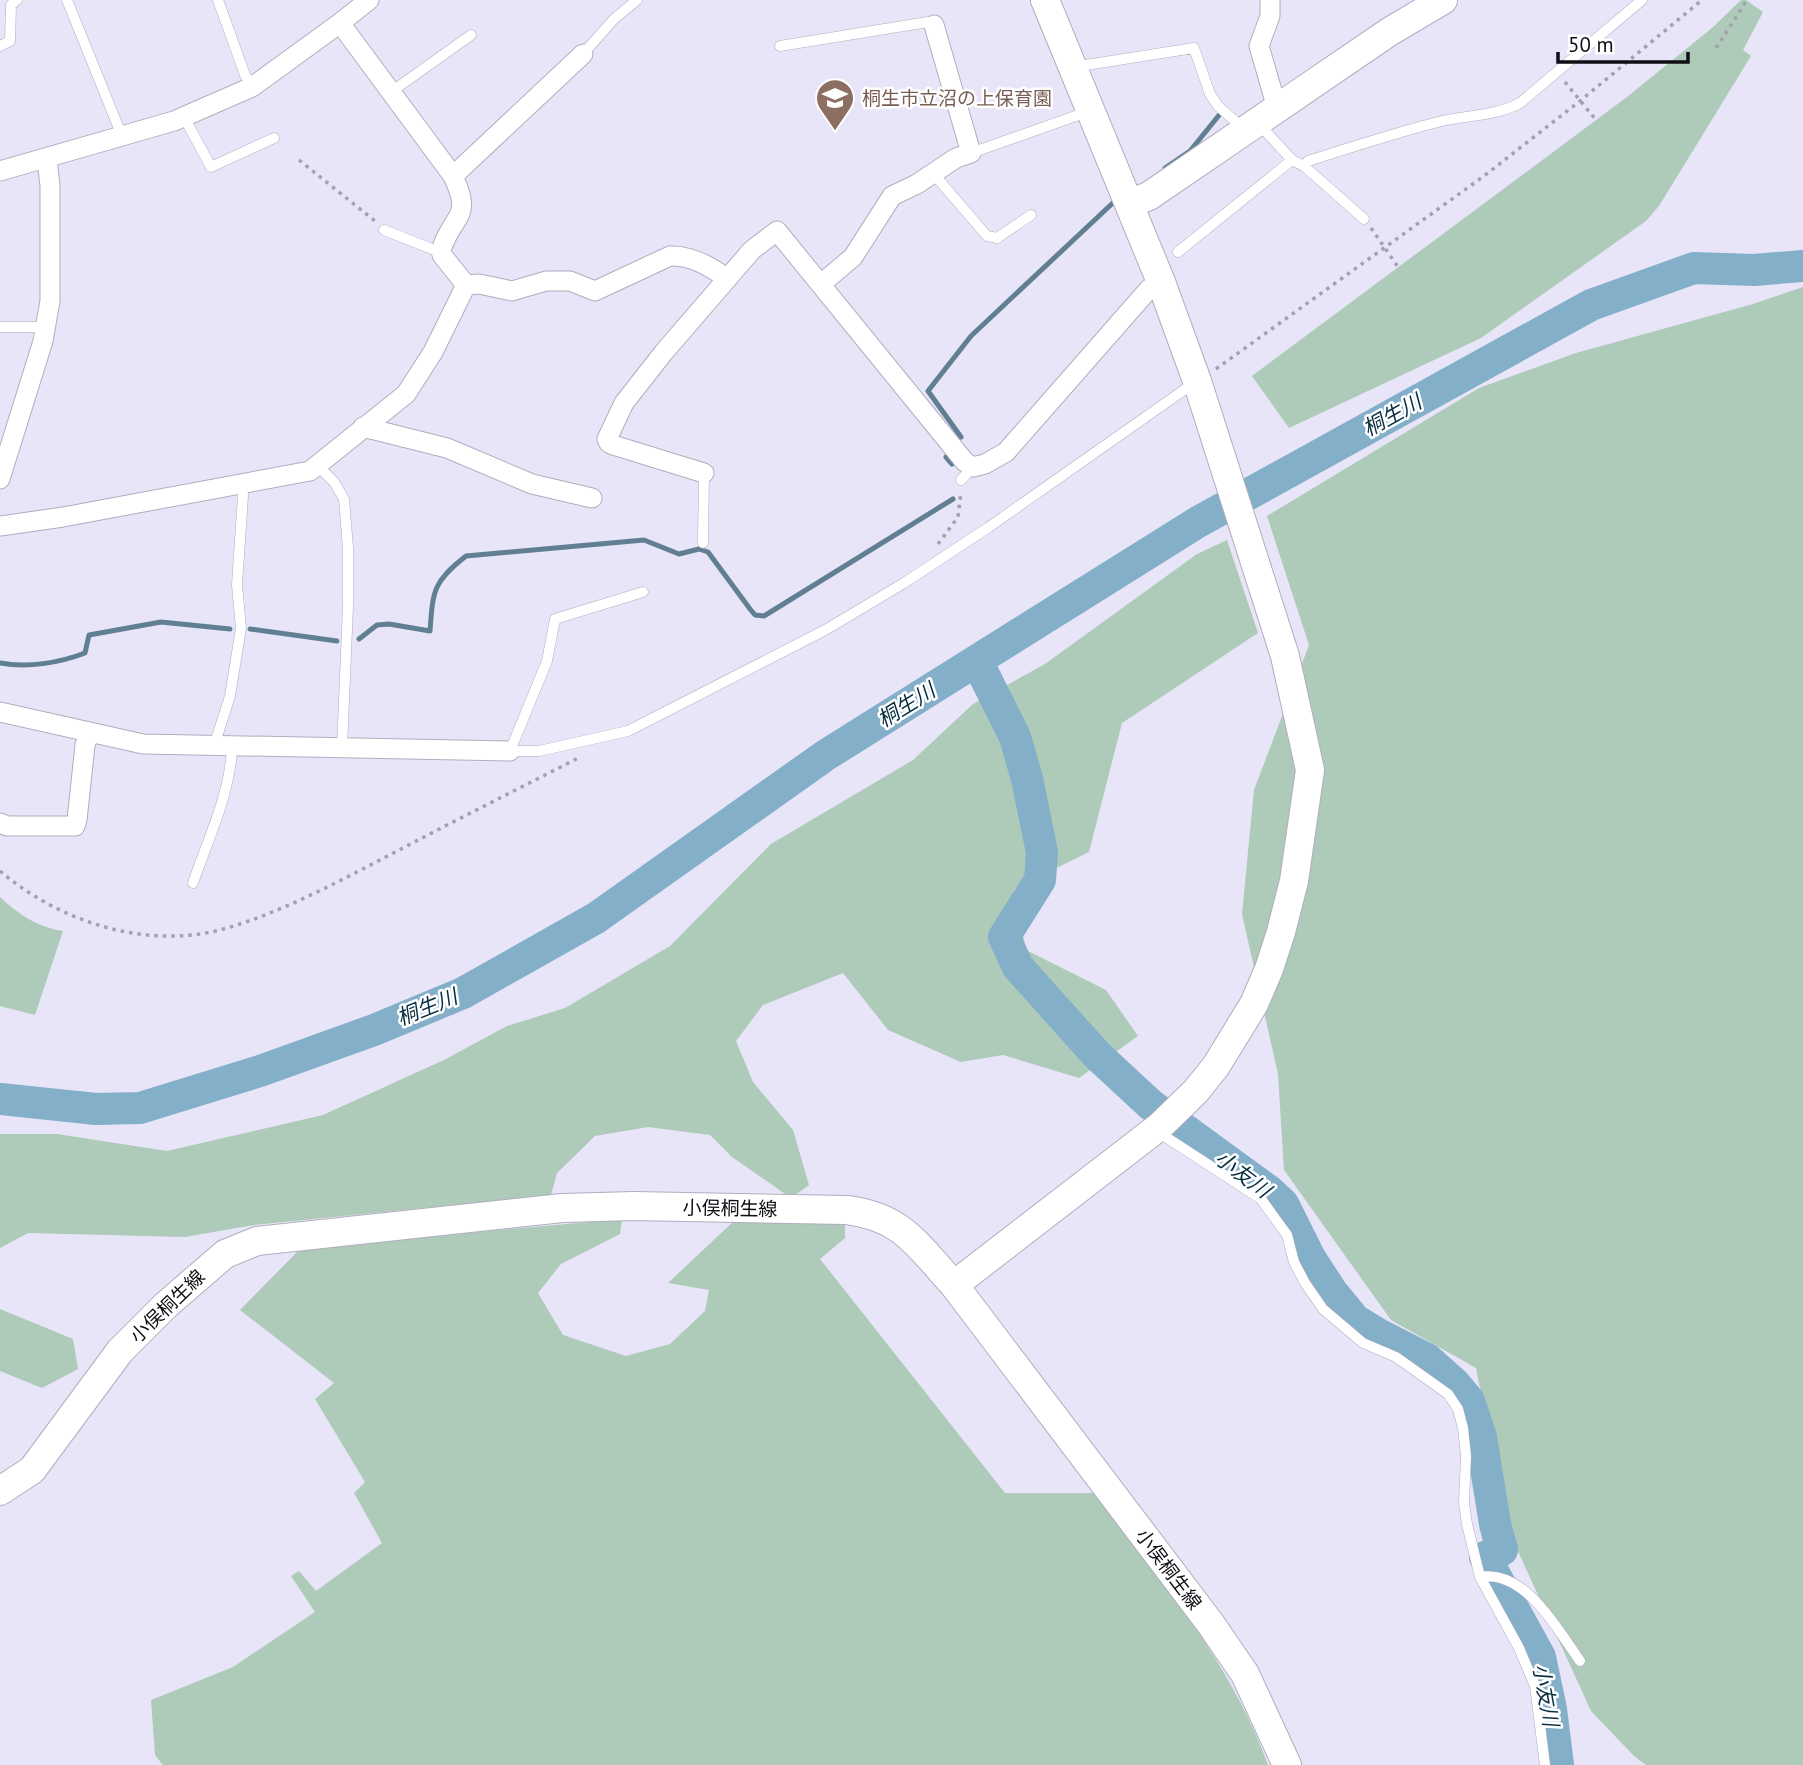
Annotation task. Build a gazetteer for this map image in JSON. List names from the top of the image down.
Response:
{
  "streets": {
    "street": ["小俣桐生線"]
  },
  "water": ["桐生川", "小友川"],
  "places": {
    "school or university": ["桐生市立沼の上保育園"]
  },
  "scale_bar": "50 m"
}
